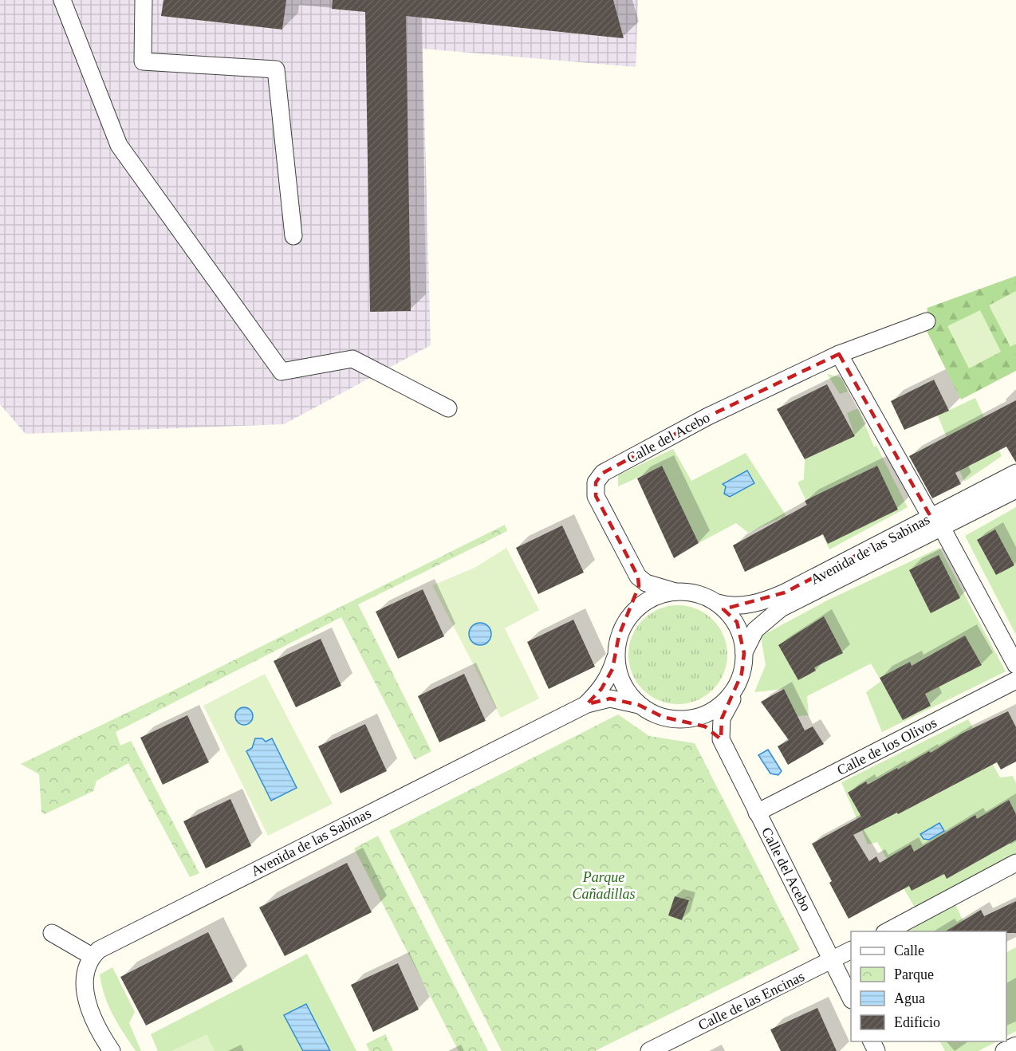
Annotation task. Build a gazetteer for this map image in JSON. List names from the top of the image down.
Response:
{
  "streets": {
    "street": [
      "Calle del Acebo",
      "Avenida de las Sabinas",
      "Calle de los Olivos",
      "Calle de las Encinas"
    ]
  },
  "crossings": [
    ["Calle del Acebo", "Avenida de las Sabinas"],
    ["Calle del Acebo", "Calle de los Olivos"],
    ["Calle del Acebo", "Calle de las Encinas"]
  ],
  "parks": ["Parque Cañadillas"],
  "legend": [
    "Calle",
    "Parque",
    "Agua",
    "Edificio"
  ]
}
